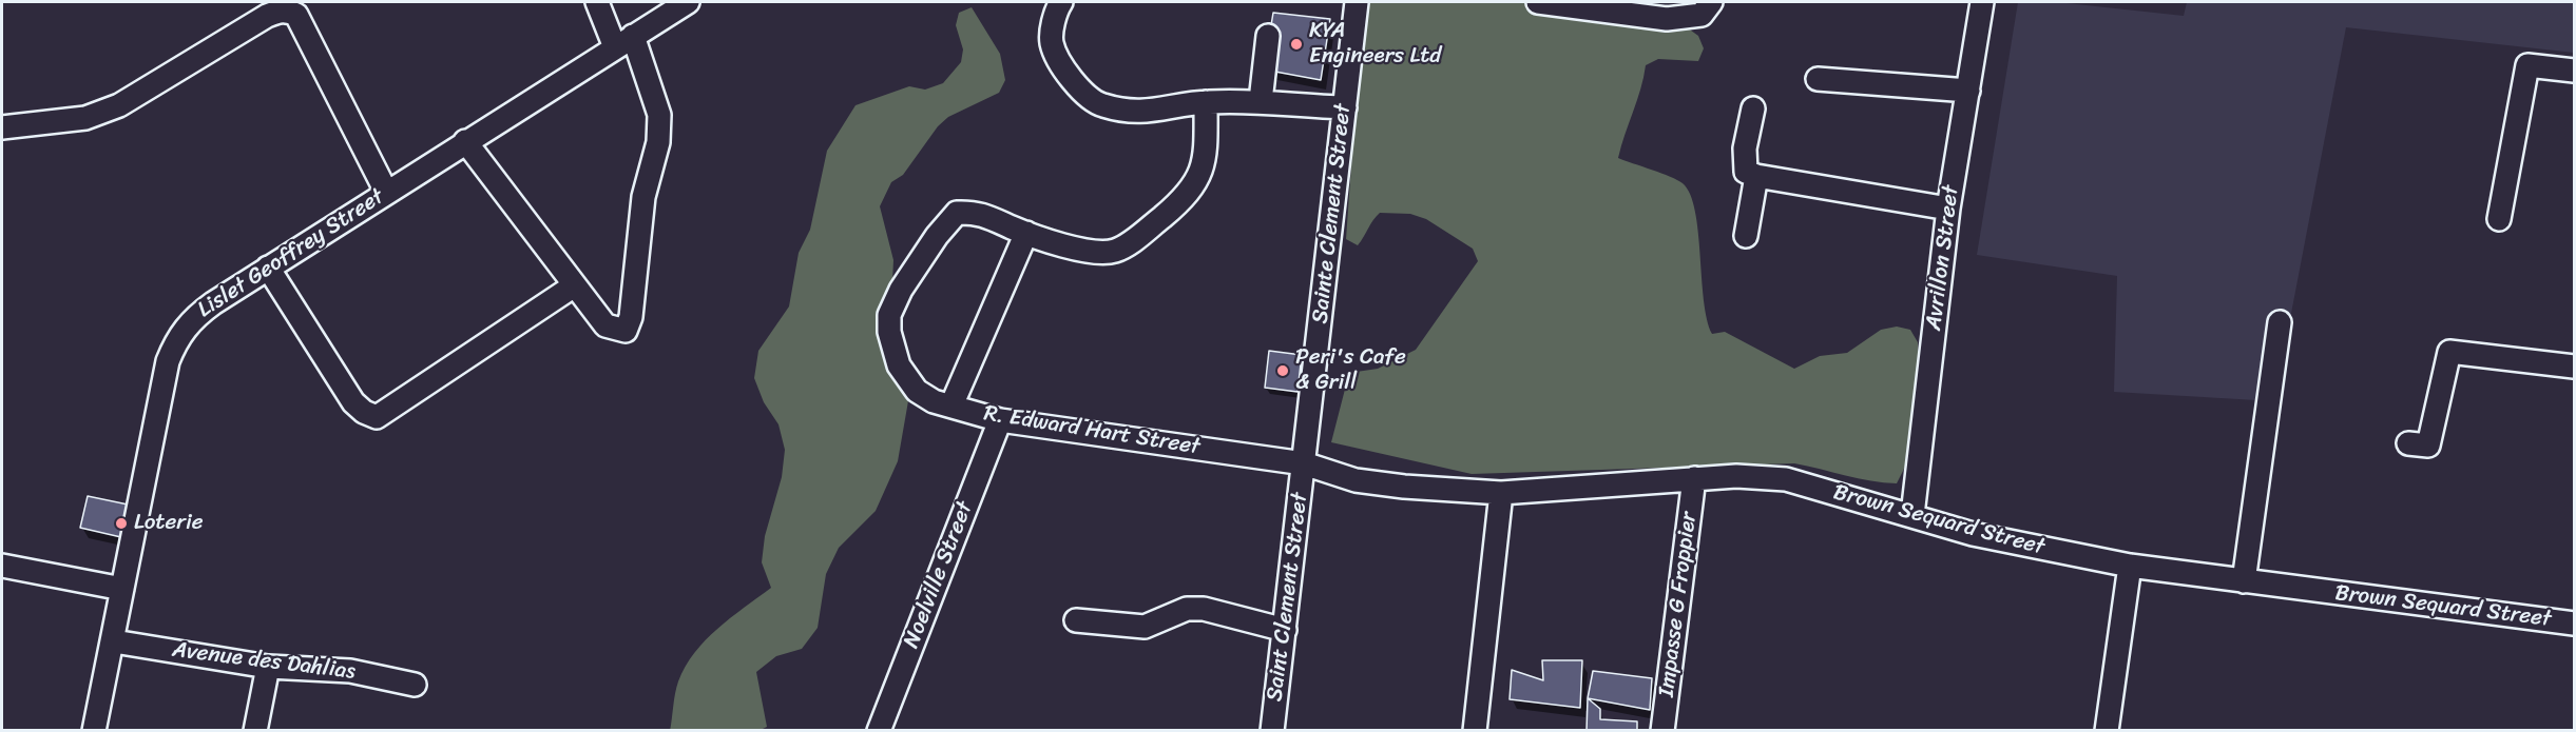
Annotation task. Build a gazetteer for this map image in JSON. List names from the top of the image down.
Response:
{
  "streets": {
    "street": [
      "Sainte Clement Street",
      "Lislet Geoffrey Street",
      "Avrillon Street",
      "R. Edward Hart Street",
      "Brown Sequard Street",
      "Noelville Street",
      "Saint Clement Street",
      "Impasse G Froppier",
      "Avenue des Dahlias"
    ]
  },
  "crossings": [
    ["Sainte Clement Street", "R. Edward Hart Street"],
    ["Sainte Clement Street", "Brown Sequard Street"],
    ["Sainte Clement Street", "Saint Clement Street"],
    ["Lislet Geoffrey Street", "Avenue des Dahlias"],
    ["Avrillon Street", "Brown Sequard Street"],
    ["R. Edward Hart Street", "Brown Sequard Street"],
    ["R. Edward Hart Street", "Noelville Street"],
    ["R. Edward Hart Street", "Saint Clement Street"],
    ["Brown Sequard Street", "Saint Clement Street"],
    ["Brown Sequard Street", "Impasse G Froppier"]
  ],
  "places": ["KYA Engineers Ltd", "Peri's Cafe & Grill", "Loterie"]
}
